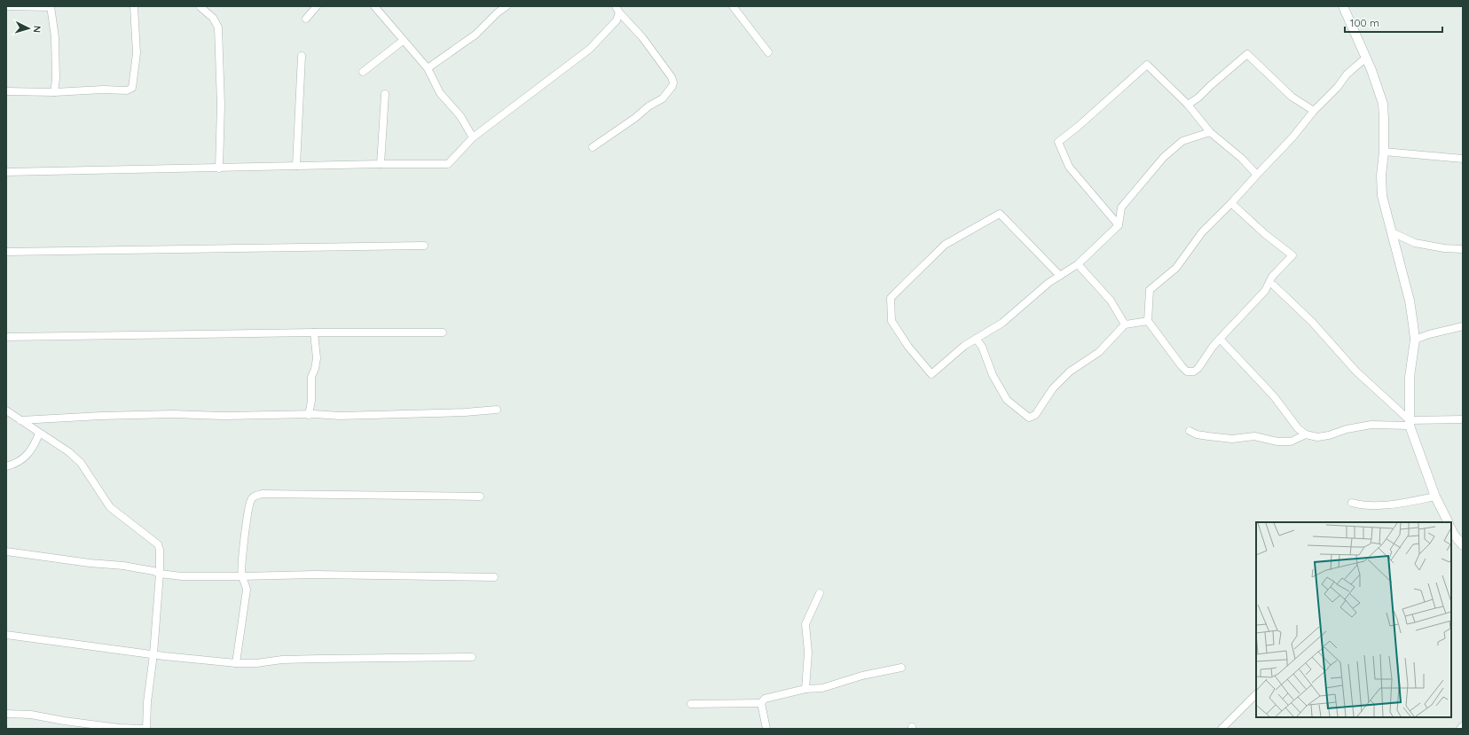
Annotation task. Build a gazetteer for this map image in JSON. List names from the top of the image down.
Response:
{
  "scale_bar": "100 m",
  "north": "right"
}
